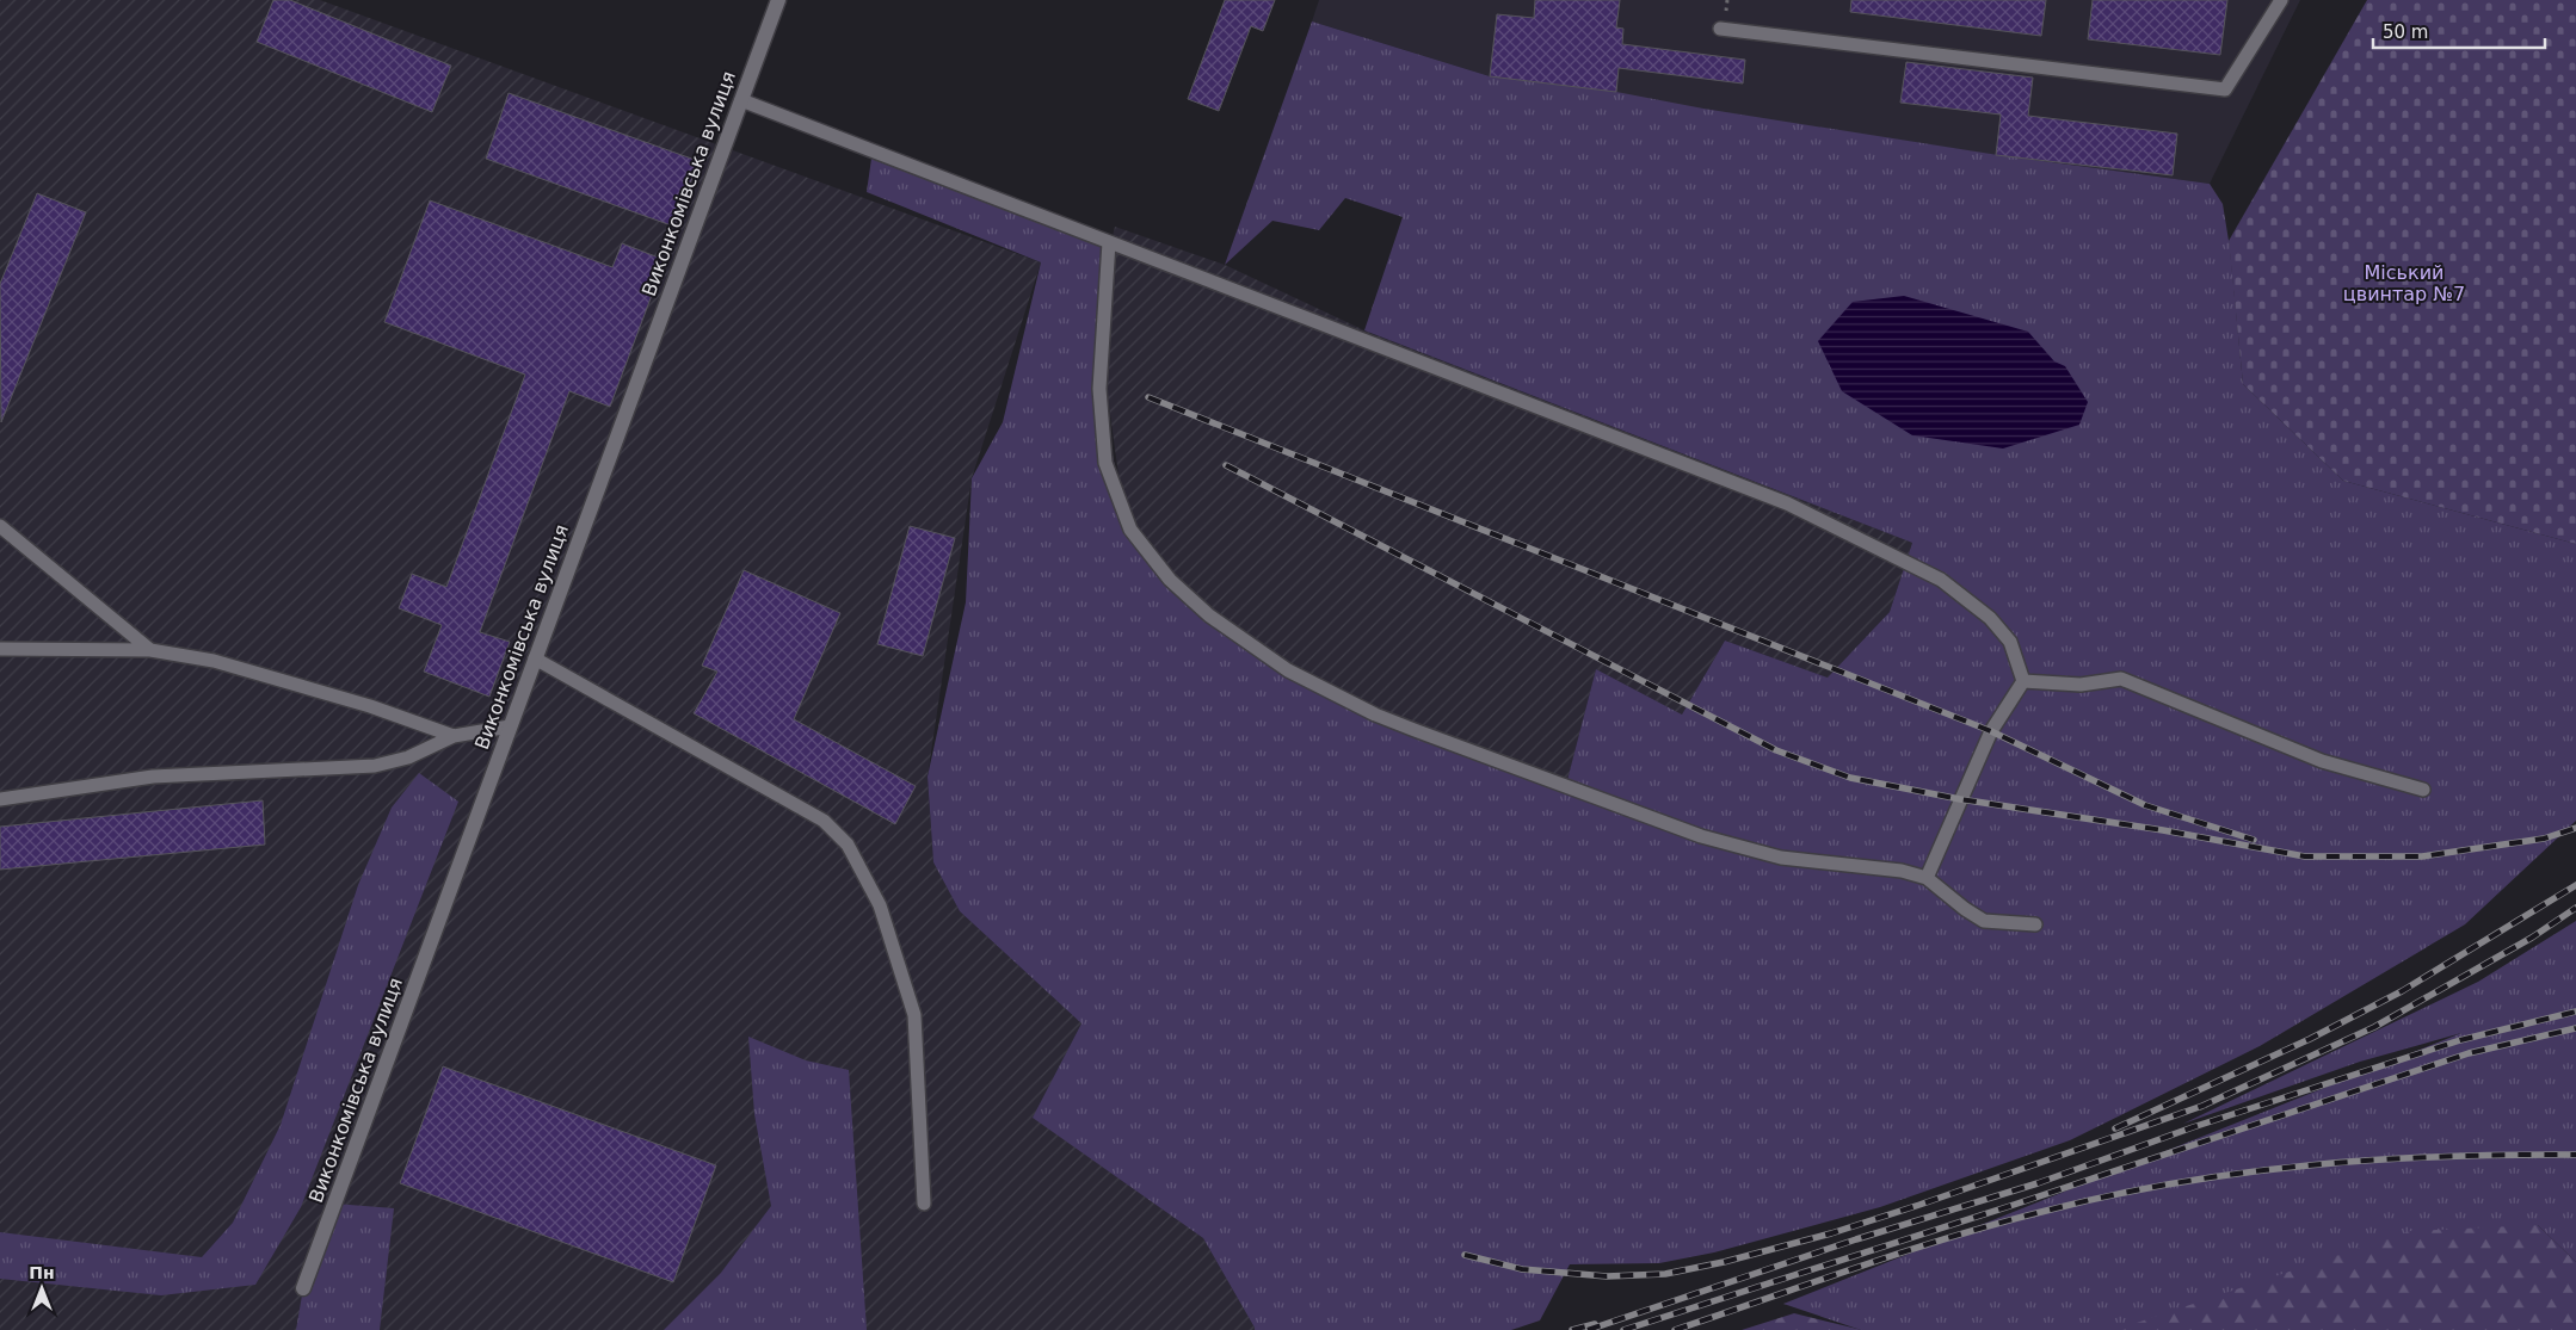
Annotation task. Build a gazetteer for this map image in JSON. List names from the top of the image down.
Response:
{
  "streets": {
    "street": ["Виконкомівська вулиця"]
  },
  "parks": ["Міський цвинтар №7"],
  "scale_bar": "50 m",
  "north": "top"
}
